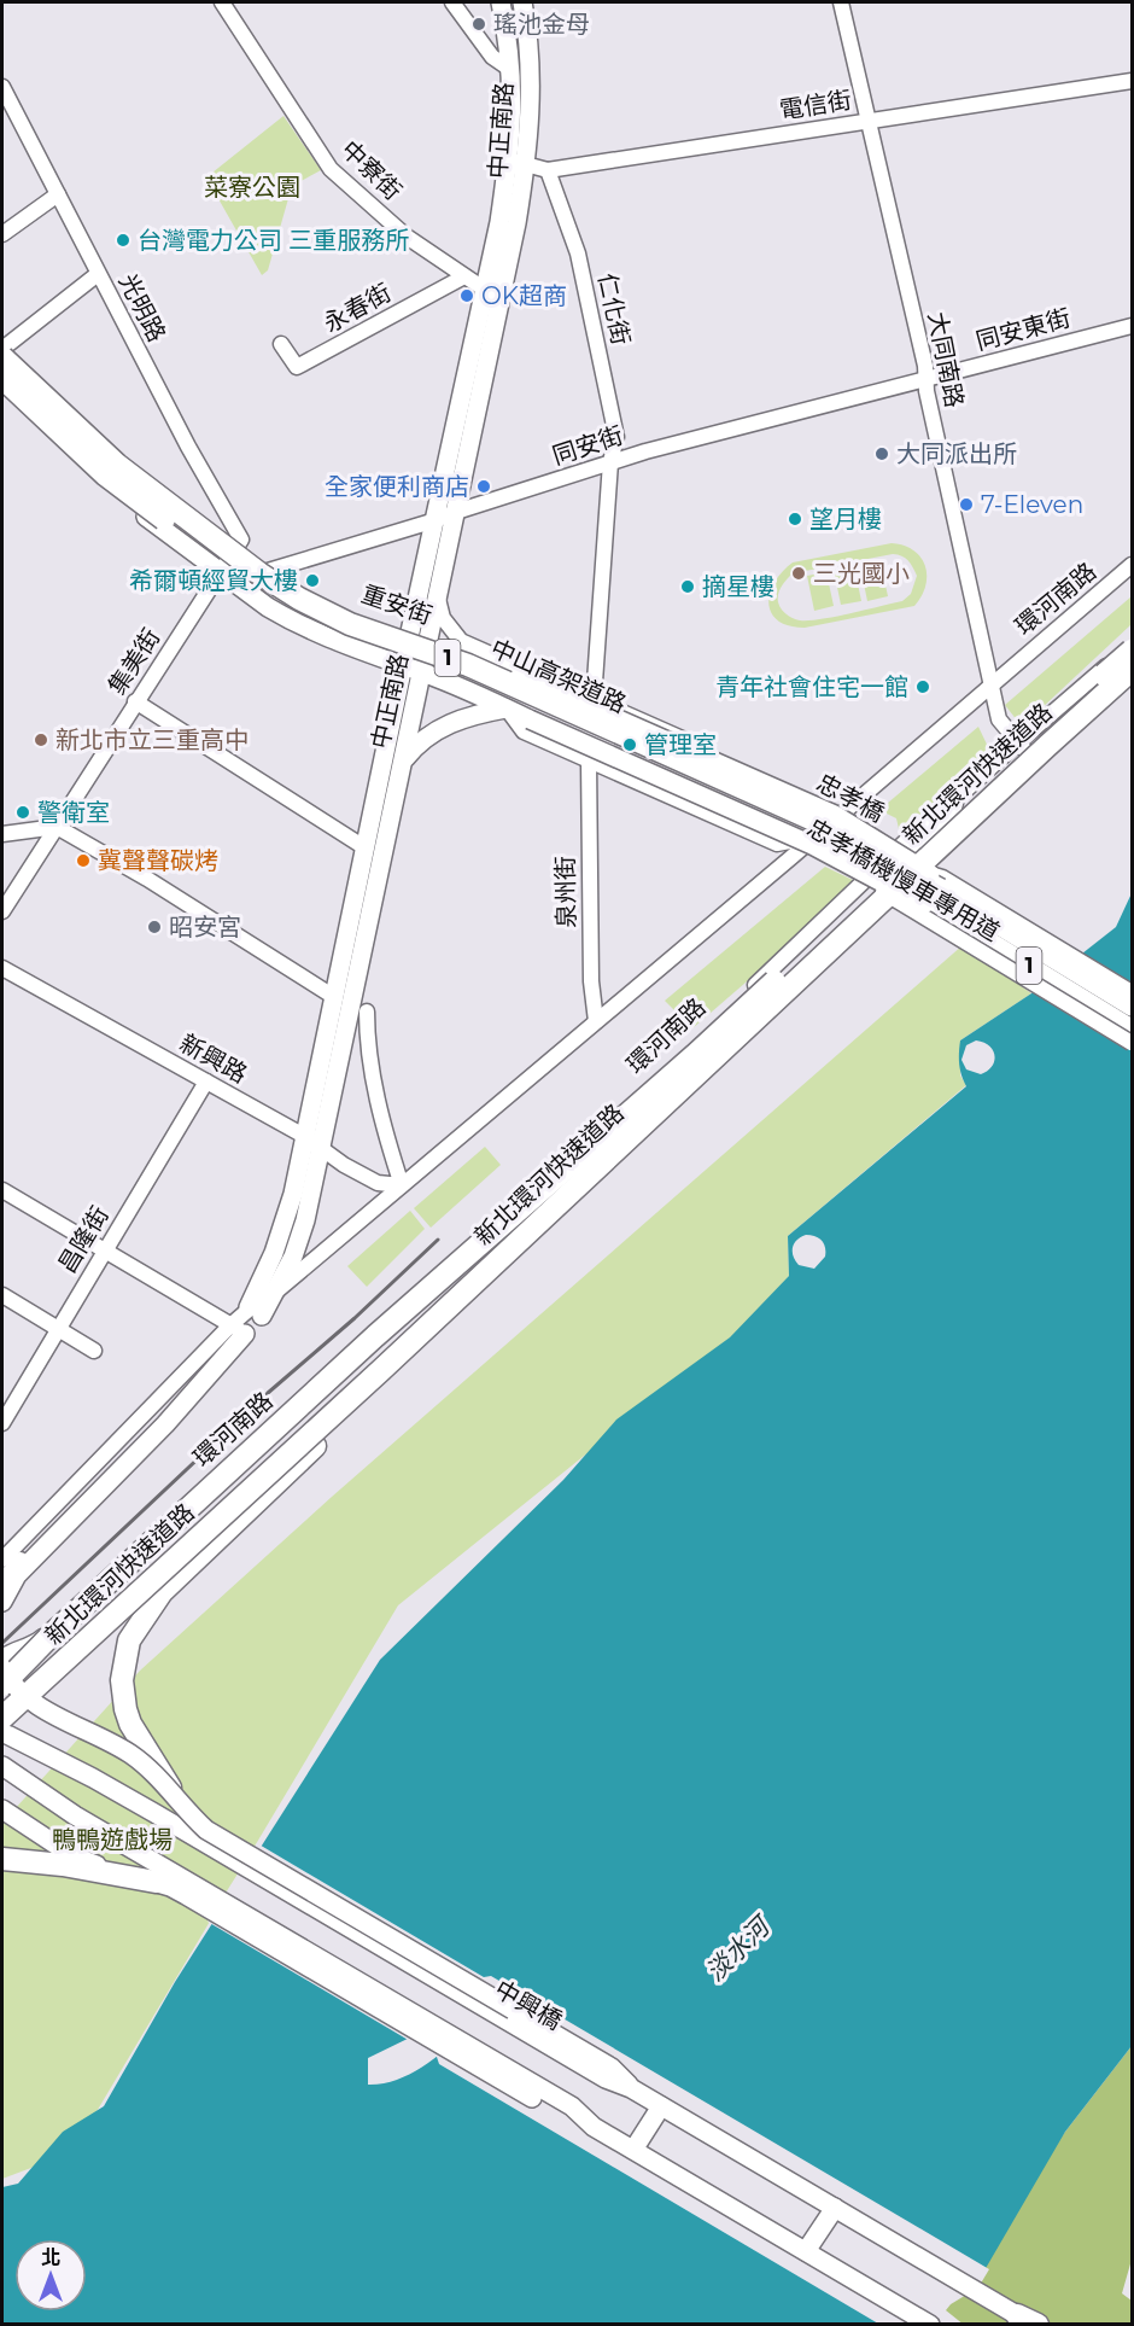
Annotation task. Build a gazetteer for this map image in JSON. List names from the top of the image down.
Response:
{
  "streets": {
    "highway": ["1", "中山高架道路", "新北環河快速道路"],
    "main road": [
      "中正南路",
      "重安街",
      "忠孝橋",
      "中興橋"
    ],
    "street": [
      "電信街",
      "中寮街",
      "光明路",
      "永春街",
      "仁化街",
      "同安東街",
      "大同南路",
      "同安街",
      "環河南路",
      "集美街",
      "忠孝橋機慢車專用道",
      "泉州街",
      "新興路",
      "昌隆街"
    ]
  },
  "crossings": [
    ["電信街", "中正南路"],
    ["電信街", "仁化街"],
    ["電信街", "大同南路"],
    ["中正南路", "中寮街"],
    ["中正南路", "同安街"],
    ["中正南路", "環河南路"],
    ["中正南路", "重安街"],
    ["中正南路", "1"],
    ["中正南路", "新興路"],
    ["中寮街", "永春街"],
    ["光明路", "重安街"],
    ["光明路", "集美街"],
    ["仁化街", "同安街"],
    ["同安東街", "大同南路"],
    ["同安東街", "同安街"],
    ["大同南路", "同安街"],
    ["大同南路", "環河南路"],
    ["同安街", "重安街"],
    ["環河南路", "重安街"],
    ["環河南路", "泉州街"],
    ["環河南路", "新興路"],
    ["重安街", "集美街"],
    ["重安街", "中山高架道路"],
    ["重安街", "忠孝橋"],
    ["1", "集美街"],
    ["1", "忠孝橋"],
    ["中山高架道路", "忠孝橋"],
    ["中山高架道路", "忠孝橋機慢車專用道"],
    ["新北環河快速道路", "中興橋"],
    ["忠孝橋", "忠孝橋機慢車專用道"],
    ["新興路", "昌隆街"]
  ],
  "water": ["淡水河"],
  "parks": ["菜寮公園", "鴨鴨遊戲場"],
  "places": [
    "瑤池金母",
    "台灣電力公司 三重服務所",
    "OK超商",
    "大同派出所",
    "全家便利商店",
    "7-Eleven",
    "望月樓",
    "三光國小",
    "希爾頓經貿大樓",
    "摘星樓",
    "青年社會住宅一館",
    "新北市立三重高中",
    "管理室",
    "警衛室",
    "冀聲聲碳烤",
    "昭安宮"
  ],
  "north": "top"
}
